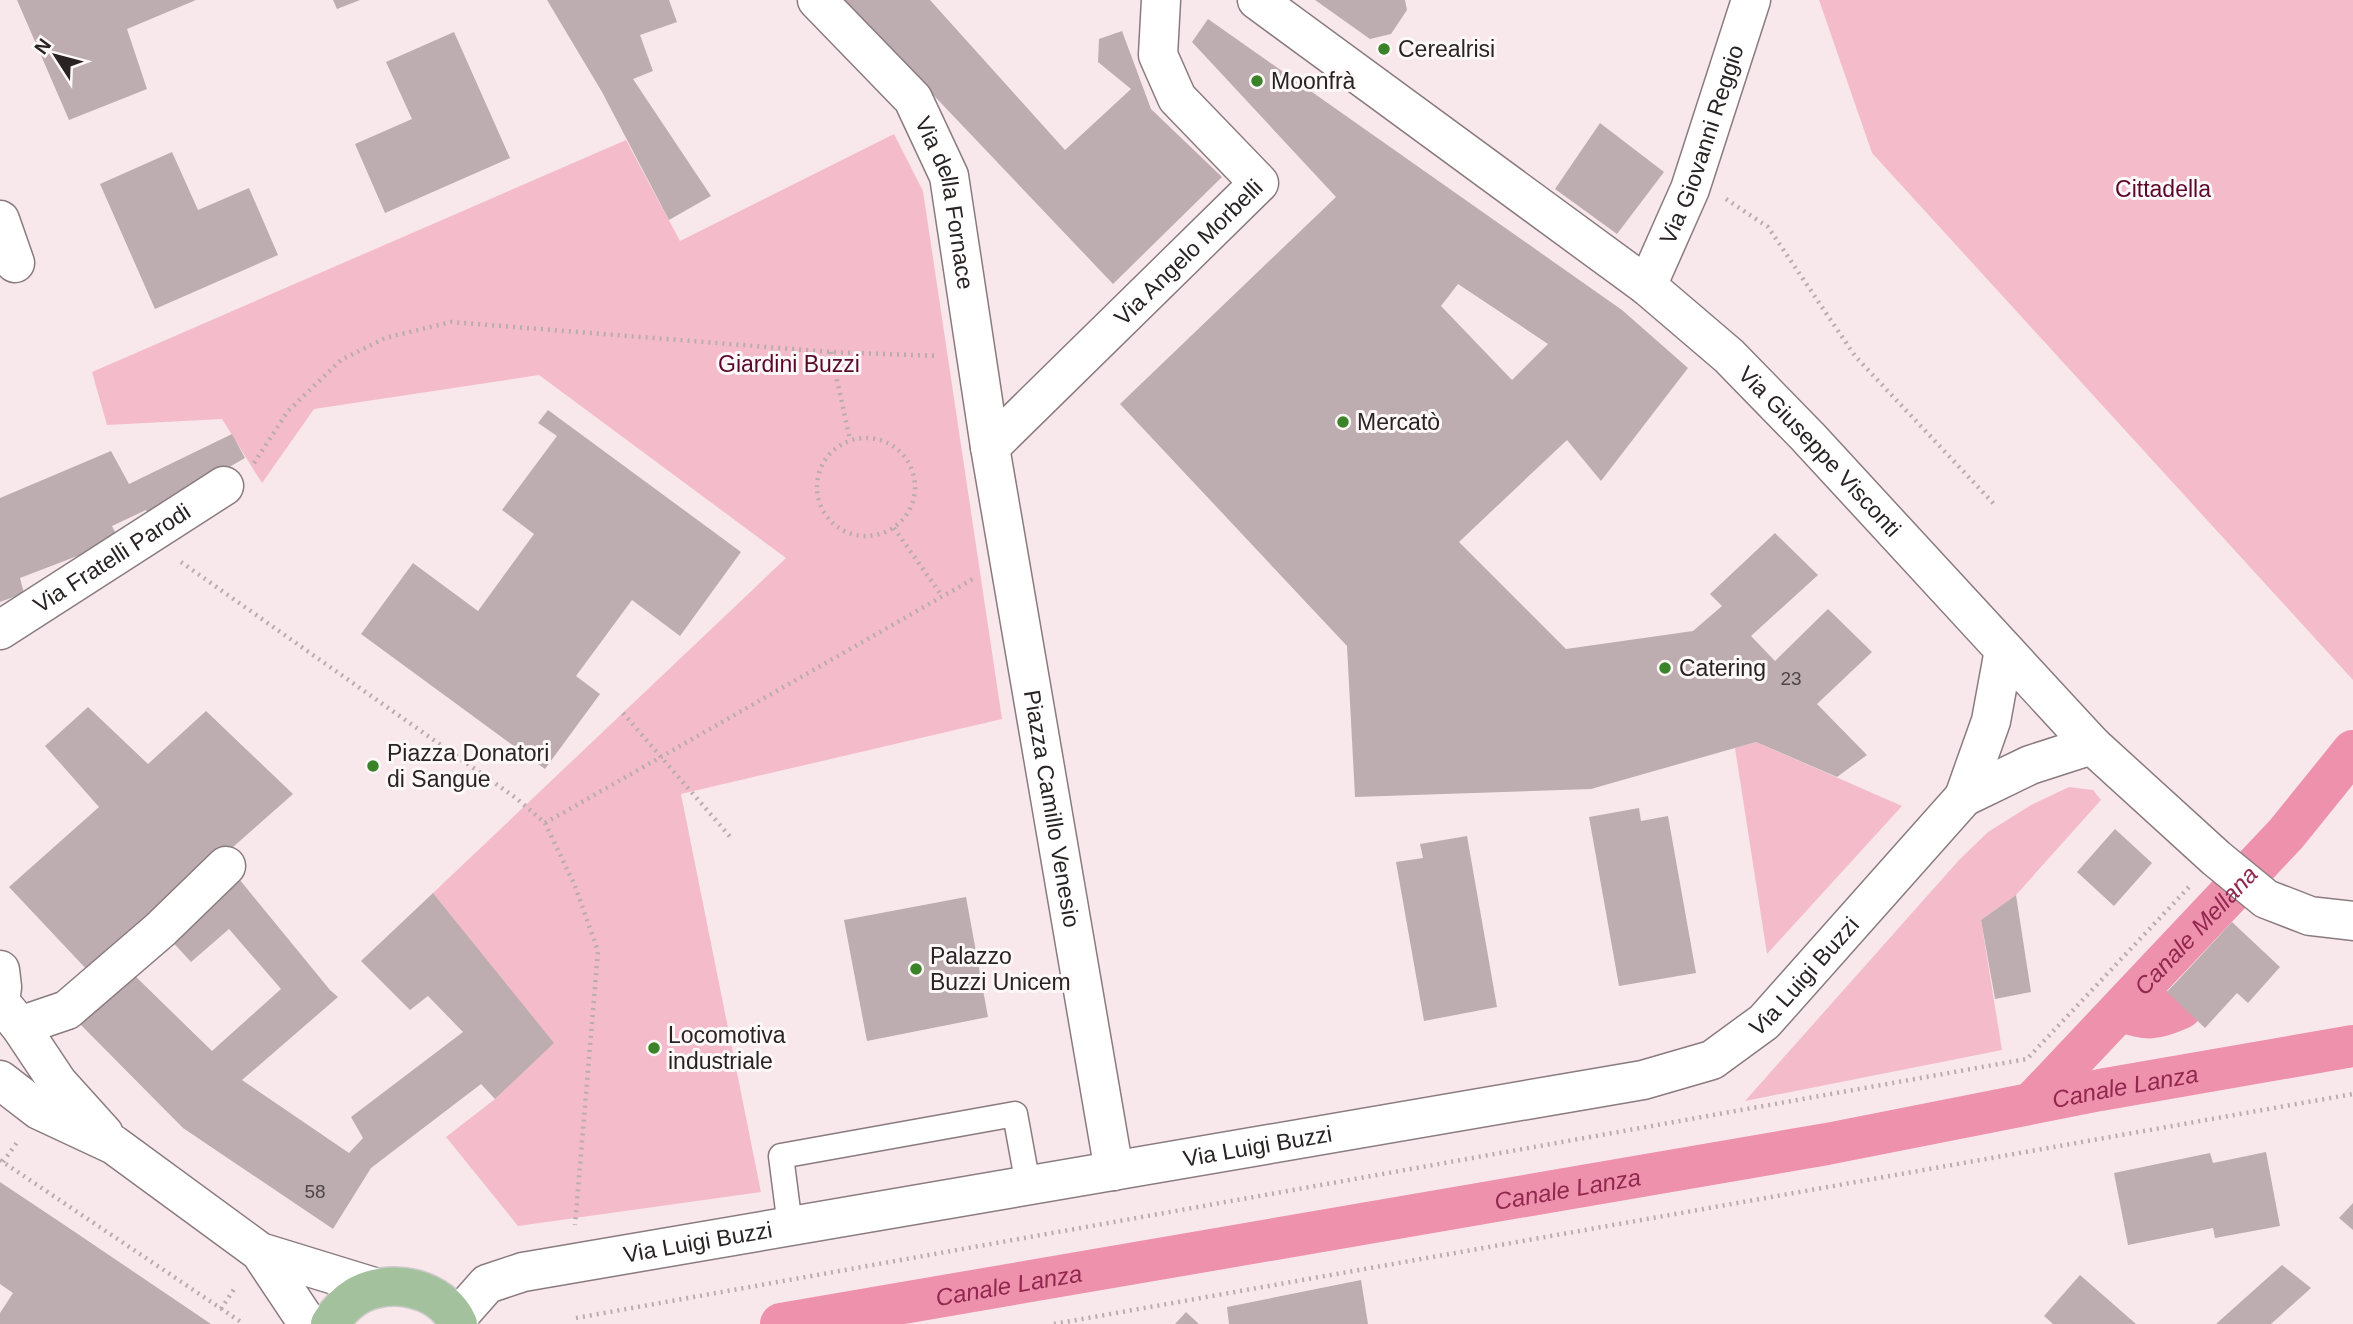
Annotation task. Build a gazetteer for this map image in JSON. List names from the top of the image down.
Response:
{
  "streets": {
    "street": [
      "Via Giovanni Reggio",
      "Via della Fornace",
      "Via Angelo Morbelli",
      "Via Giuseppe Visconti",
      "Via Fratelli Parodi",
      "Piazza Camillo Venesio",
      "Via Luigi Buzzi"
    ]
  },
  "crossings": [
    ["Via Giovanni Reggio", "Via Giuseppe Visconti"],
    ["Via della Fornace", "Via Angelo Morbelli"],
    ["Via della Fornace", "Piazza Camillo Venesio"],
    ["Via Angelo Morbelli", "Piazza Camillo Venesio"],
    ["Via Giuseppe Visconti", "Via Luigi Buzzi"],
    ["Piazza Camillo Venesio", "Via Luigi Buzzi"]
  ],
  "water": ["Canale Mellana", "Canale Lanza"],
  "parks": ["Cittadella", "Giardini Buzzi"],
  "places": [
    "Cerealrisi",
    "Moonfrà",
    "Mercatò",
    "Catering",
    "Piazza Donatori di Sangue",
    "Palazzo Buzzi Unicem",
    "Locomotiva industriale"
  ],
  "house_numbers": ["23", "58"],
  "north": "top left"
}
